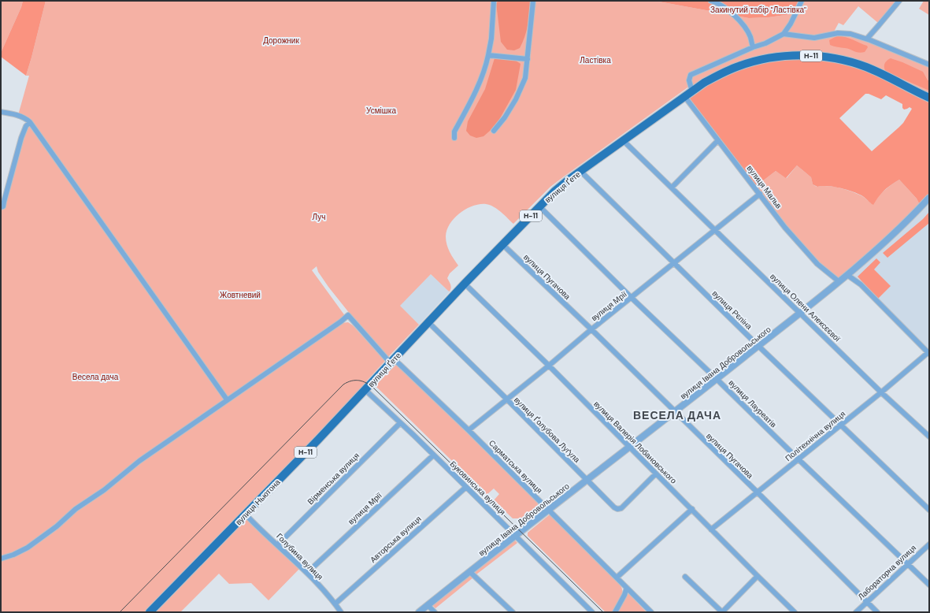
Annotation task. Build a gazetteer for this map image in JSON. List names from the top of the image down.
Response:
{
  "streets": {
    "main road": ["Н-11", "вулиця Ґете", "вулиця Ньютона"],
    "street": [
      "вулиця Мальв",
      "вулиця Пугачова",
      "вулиця Мрії",
      "вулиця Олени Алексєєвої",
      "вулиця Рєпіна",
      "вулиця Івана Добровольського",
      "вулиця Лауреатів",
      "вулиця Ґолубова Луґула",
      "Політехнічна вулиця",
      "вулиця Валерія Лобановського",
      "Сарматська вулиця",
      "Вірменська вулиця",
      "Буковинська вулиця",
      "Авторська вулиця",
      "Голубина вулиця",
      "Лабораторна вулиця"
    ]
  },
  "crossings": [
    ["Н-11", "вулиця Ґете"],
    ["вулиця Ґете", "вулиця Мальв"],
    ["вулиця Ґете", "вулиця Пугачова"],
    ["вулиця Ґете", "вулиця Олени Алексєєвої"],
    ["вулиця Ґете", "вулиця Рєпіна"],
    ["вулиця Ґете", "вулиця Лауреатів"],
    ["вулиця Ґете", "вулиця Ґолубова Луґула"],
    ["вулиця Ґете", "вулиця Валерія Лобановського"],
    ["вулиця Ґете", "Сарматська вулиця"],
    ["вулиця Ґете", "Буковинська вулиця"],
    ["вулиця Ґете", "вулиця Ньютона"],
    ["вулиця Мальв", "вулиця Мрії"],
    ["вулиця Мальв", "вулиця Івана Добровольського"],
    ["вулиця Пугачова", "вулиця Мрії"],
    ["вулиця Пугачова", "вулиця Івана Добровольського"],
    ["вулиця Пугачова", "Політехнічна вулиця"],
    ["вулиця Пугачова", "Лабораторна вулиця"],
    ["вулиця Мрії", "вулиця Олени Алексєєвої"],
    ["вулиця Мрії", "вулиця Рєпіна"],
    ["вулиця Мрії", "вулиця Лауреатів"],
    ["вулиця Мрії", "вулиця Ґолубова Луґула"],
    ["вулиця Мрії", "вулиця Валерія Лобановського"],
    ["вулиця Мрії", "Сарматська вулиця"],
    ["вулиця Мрії", "Буковинська вулиця"],
    ["вулиця Мрії", "Голубина вулиця"],
    ["вулиця Олени Алексєєвої", "вулиця Івана Добровольського"],
    ["вулиця Олени Алексєєвої", "Політехнічна вулиця"],
    ["вулиця Рєпіна", "вулиця Івана Добровольського"],
    ["вулиця Рєпіна", "Політехнічна вулиця"],
    ["вулиця Івана Добровольського", "вулиця Лауреатів"],
    ["вулиця Івана Добровольського", "вулиця Ґолубова Луґула"],
    ["вулиця Івана Добровольського", "вулиця Валерія Лобановського"],
    ["вулиця Івана Добровольського", "Сарматська вулиця"],
    ["вулиця Івана Добровольського", "Буковинська вулиця"],
    ["вулиця Лауреатів", "Політехнічна вулиця"],
    ["вулиця Лауреатів", "Лабораторна вулиця"],
    ["вулиця Ґолубова Луґула", "вулиця Валерія Лобановського"],
    ["Політехнічна вулиця", "вулиця Валерія Лобановського"],
    ["Вірменська вулиця", "Буковинська вулиця"],
    ["Вірменська вулиця", "Голубина вулиця"],
    ["Буковинська вулиця", "вулиця Ньютона"],
    ["Буковинська вулиця", "Авторська вулиця"],
    ["вулиця Ньютона", "Голубина вулиця"],
    ["Авторська вулиця", "Голубина вулиця"]
  ],
  "districts": ["ВЕСЕЛА ДАЧА"],
  "parks": [
    "Закинутий табір \"Ластівка\"",
    "Дорожник",
    "Ластівка",
    "Усмішка",
    "Луч",
    "Жовтневий",
    "Весела дача"
  ]
}
